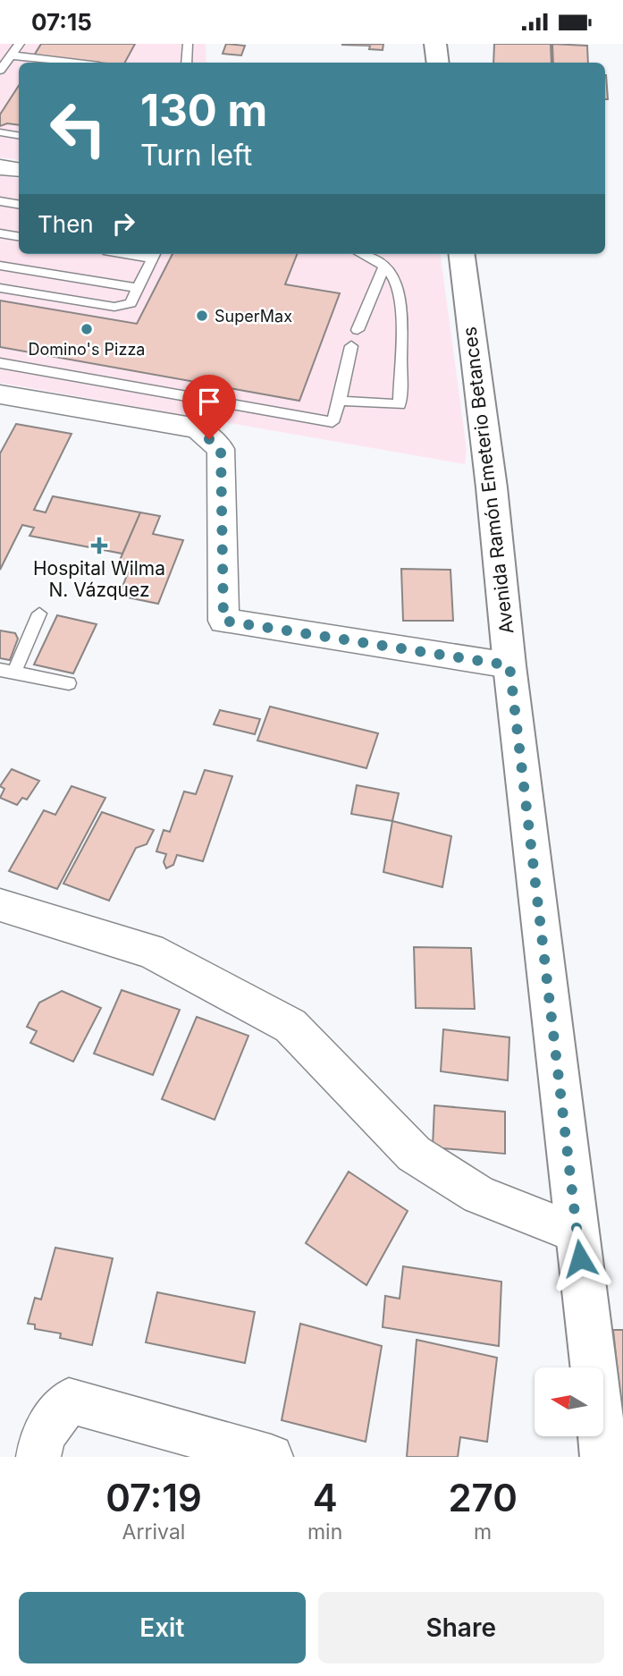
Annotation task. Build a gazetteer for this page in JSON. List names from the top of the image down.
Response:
{
  "streets": {
    "street": ["Avenida Ramón Emeterio Betances"]
  },
  "places": {
    "other": ["SuperMax", "Domino's Pizza"],
    "health": ["Hospital Wilma N. Vázquez"]
  },
  "north": "left",
  "page": {
    "status": "07:15",
    "turn": ["130 m", "Turn left"],
    "then": "Then",
    "eta": [
      "07:19",
      "Arrival",
      "4",
      "min",
      "270",
      "m"
    ],
    "buttons": ["Exit", "Share"]
  }
}
